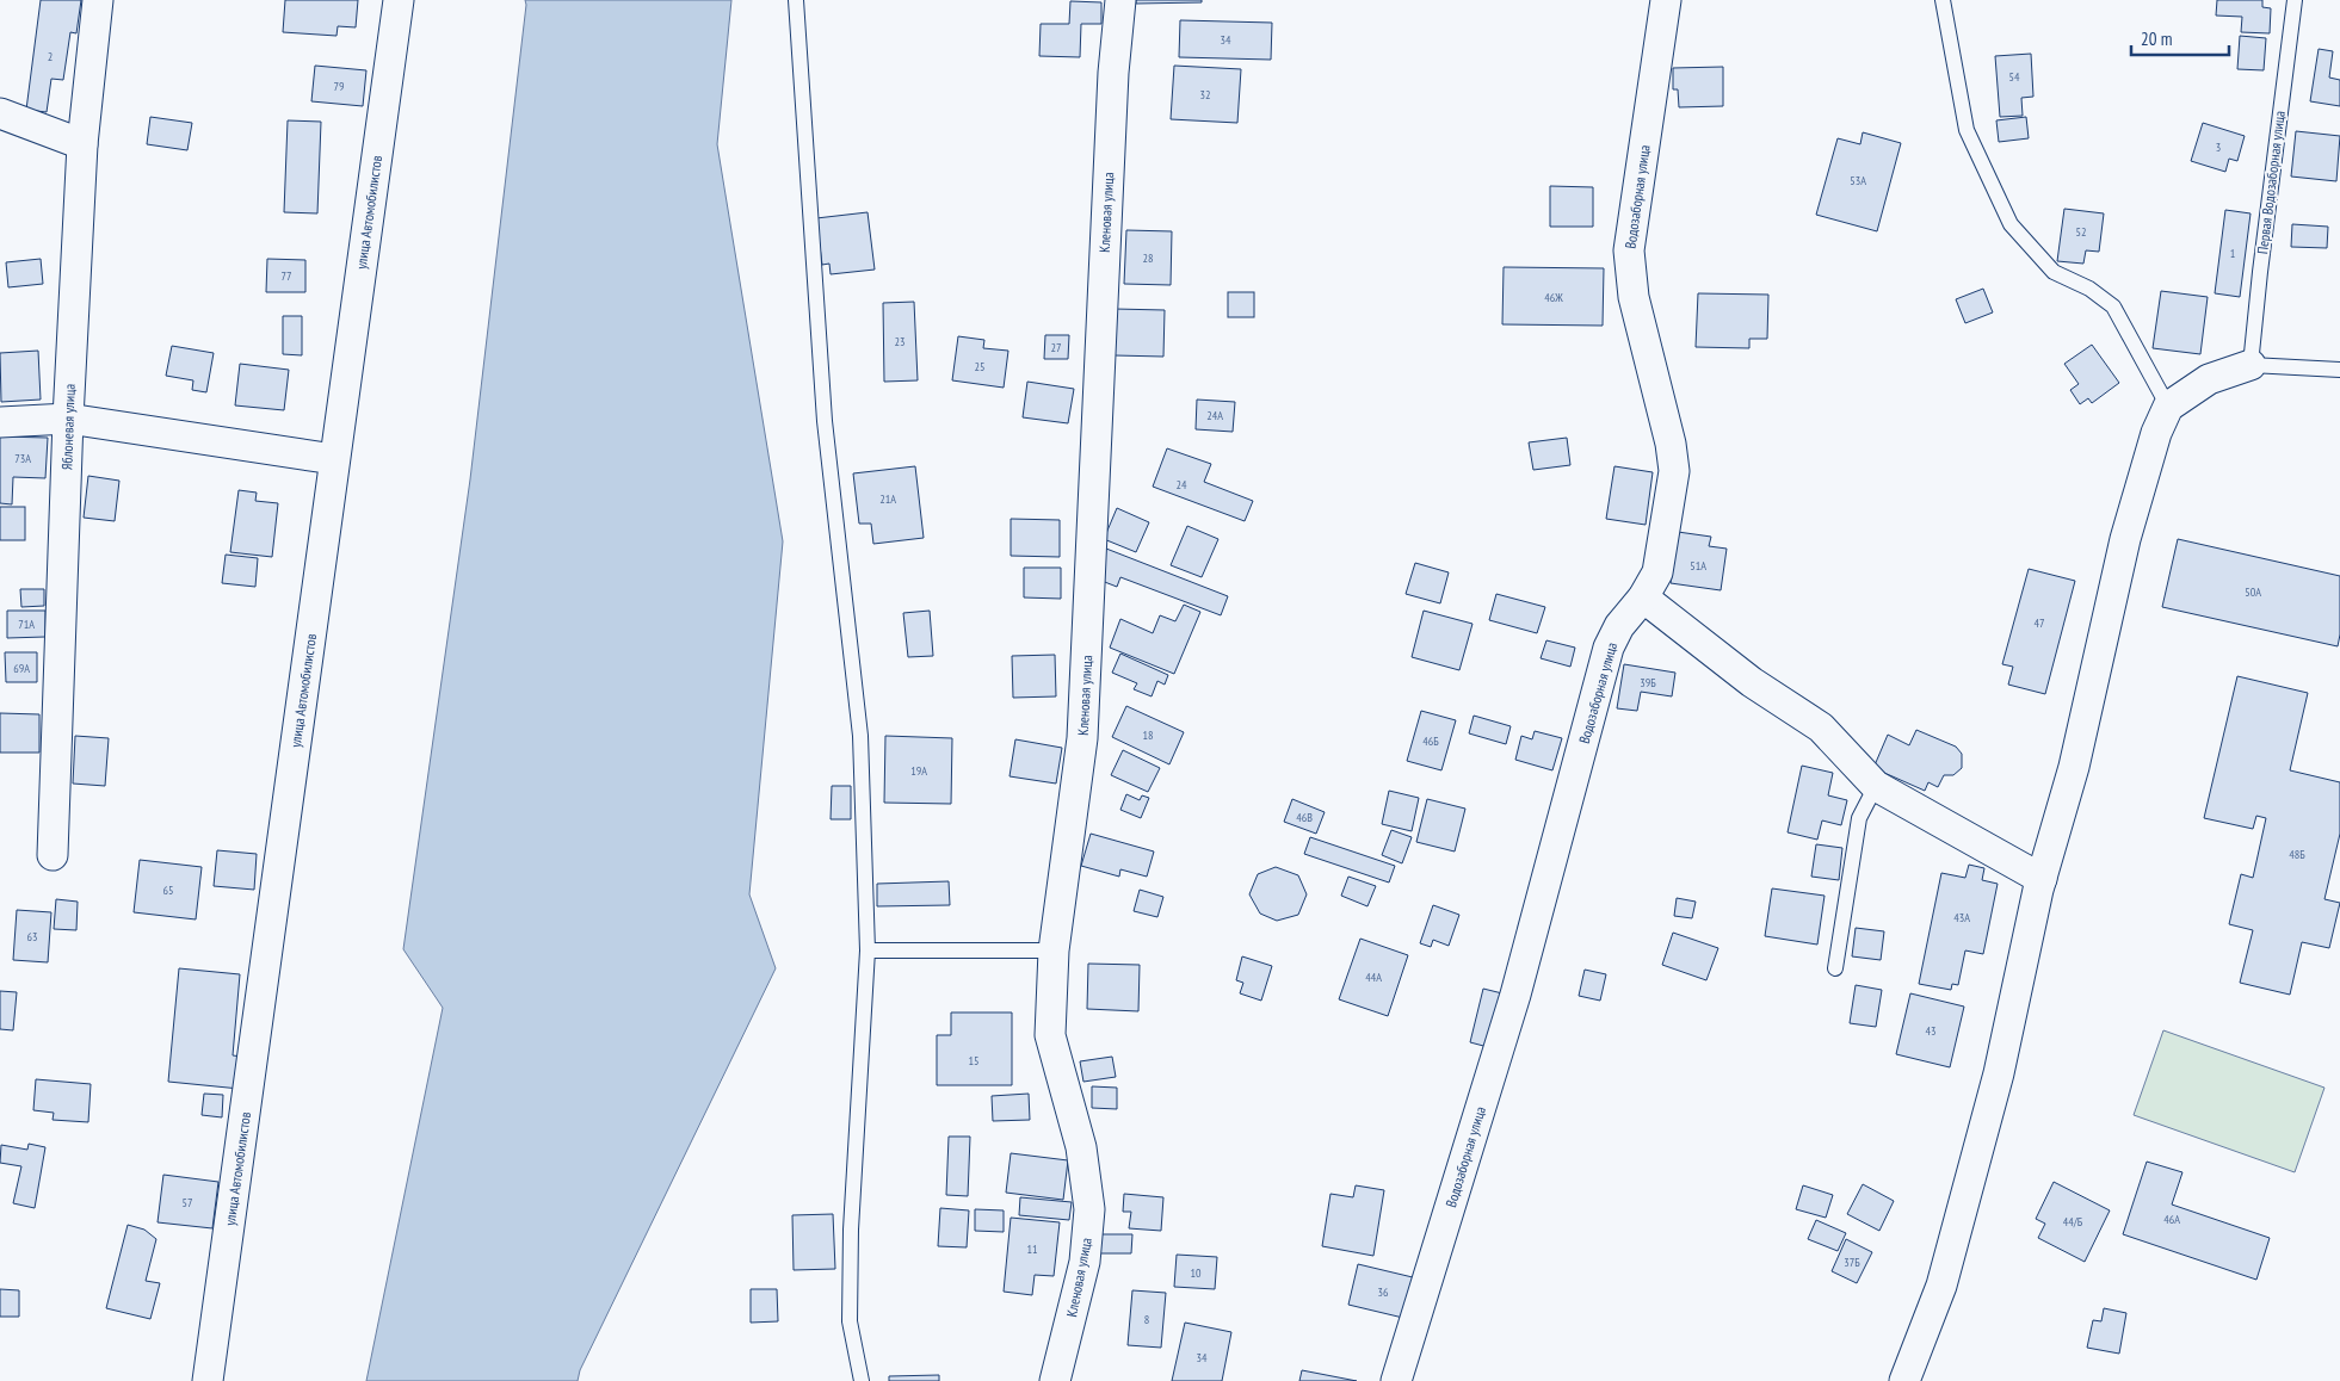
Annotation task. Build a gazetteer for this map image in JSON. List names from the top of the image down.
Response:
{
  "streets": {
    "street": [
      "Водозаборная улица",
      "улица Автомобилистов",
      "Кленовая улица",
      "Яблоневая улица"
    ],
    "lane": ["Первая Водозаборная улица"]
  },
  "house_numbers": [
    "34",
    "2",
    "54",
    "79",
    "32",
    "3",
    "53А",
    "52",
    "1",
    "28",
    "77",
    "46Ж",
    "23",
    "27",
    "25",
    "24А",
    "73А",
    "24",
    "21А",
    "51А",
    "50А",
    "47",
    "71А",
    "69А",
    "39Б",
    "18",
    "46Б",
    "19А",
    "46В",
    "48Б",
    "65",
    "43А",
    "63",
    "44А",
    "43",
    "15",
    "57",
    "46А",
    "44/Б",
    "11",
    "37Б",
    "10",
    "36",
    "8",
    "34"
  ],
  "scale_bar": "20 m"
}
